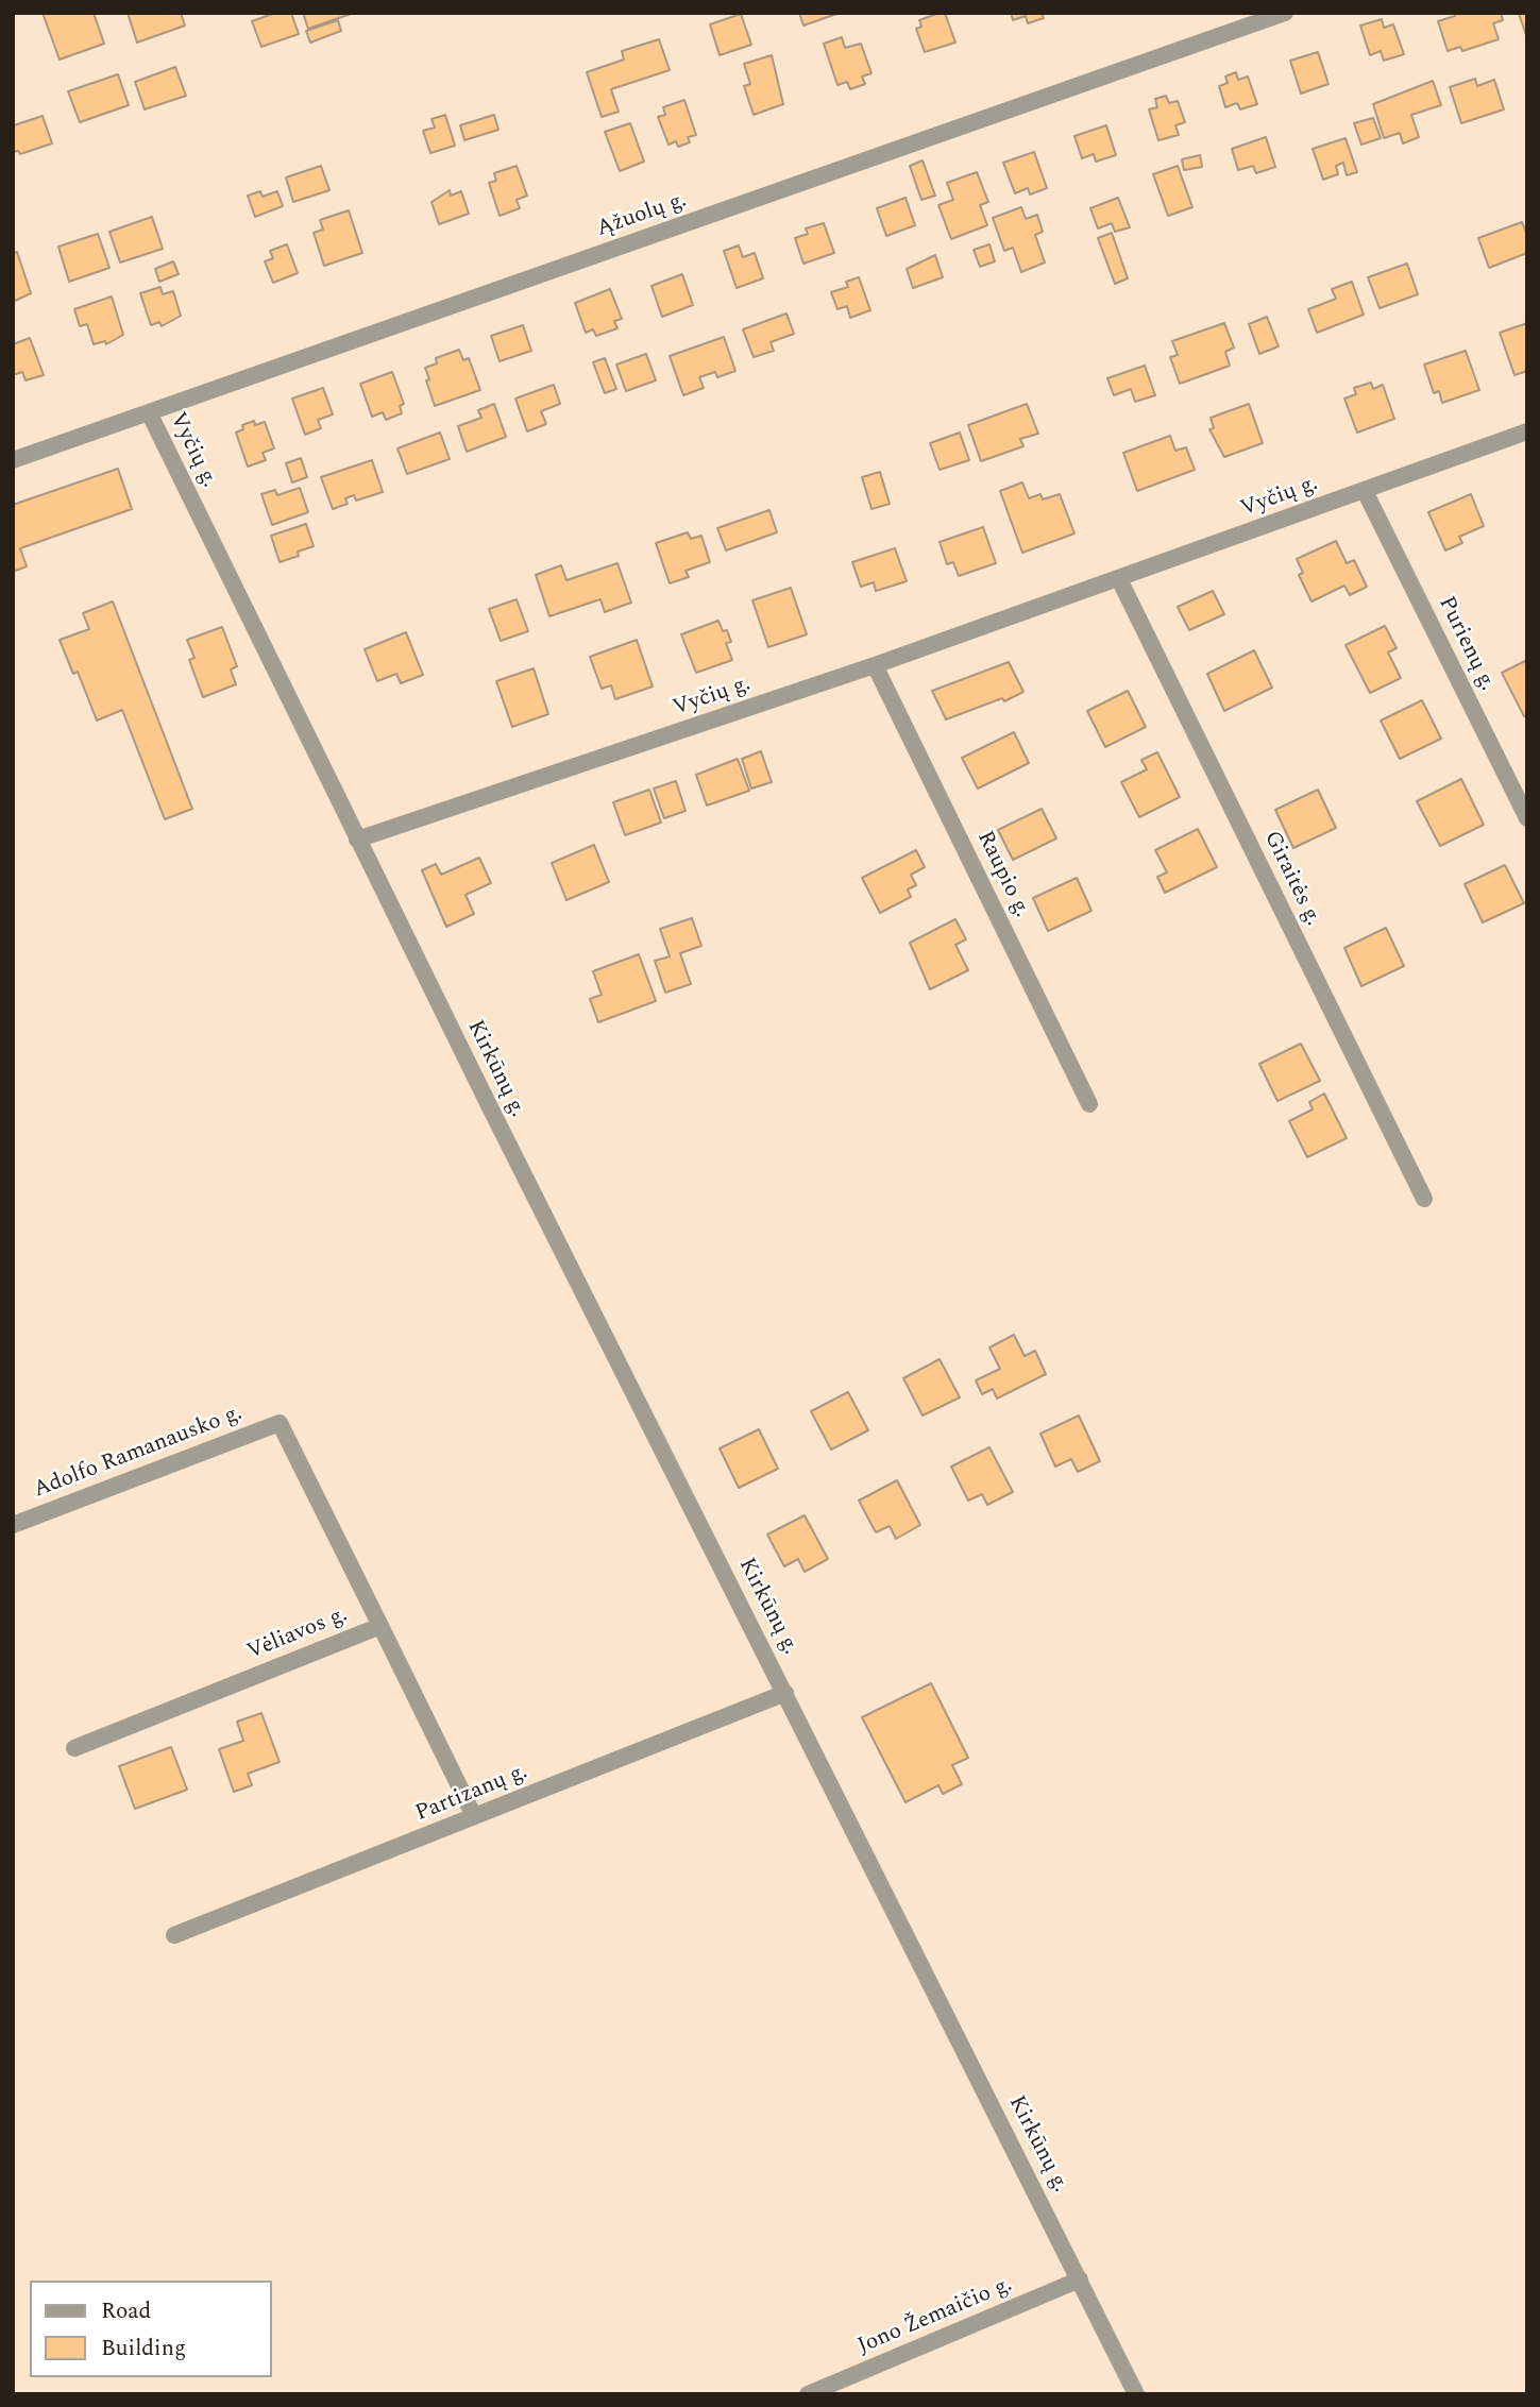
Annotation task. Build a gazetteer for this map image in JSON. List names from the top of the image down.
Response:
{
  "streets": {
    "street": [
      "Ąžuolų g.",
      "Vyčių g.",
      "Purienų g.",
      "Raupio g.",
      "Giraitės g.",
      "Kirkūnų g.",
      "Adolfo Ramanausko g.",
      "Vėliavos g.",
      "Partizanų g.",
      "Jono Žemaičio g."
    ]
  },
  "crossings": [
    ["Ąžuolų g.", "Vyčių g."],
    ["Vyčių g.", "Purienų g."],
    ["Vyčių g.", "Raupio g."],
    ["Vyčių g.", "Giraitės g."],
    ["Vyčių g.", "Kirkūnų g."],
    ["Kirkūnų g.", "Partizanų g."],
    ["Kirkūnų g.", "Jono Žemaičio g."],
    ["Adolfo Ramanausko g.", "Vėliavos g."],
    ["Vėliavos g.", "Partizanų g."]
  ],
  "legend": ["Road", "Building"]
}
